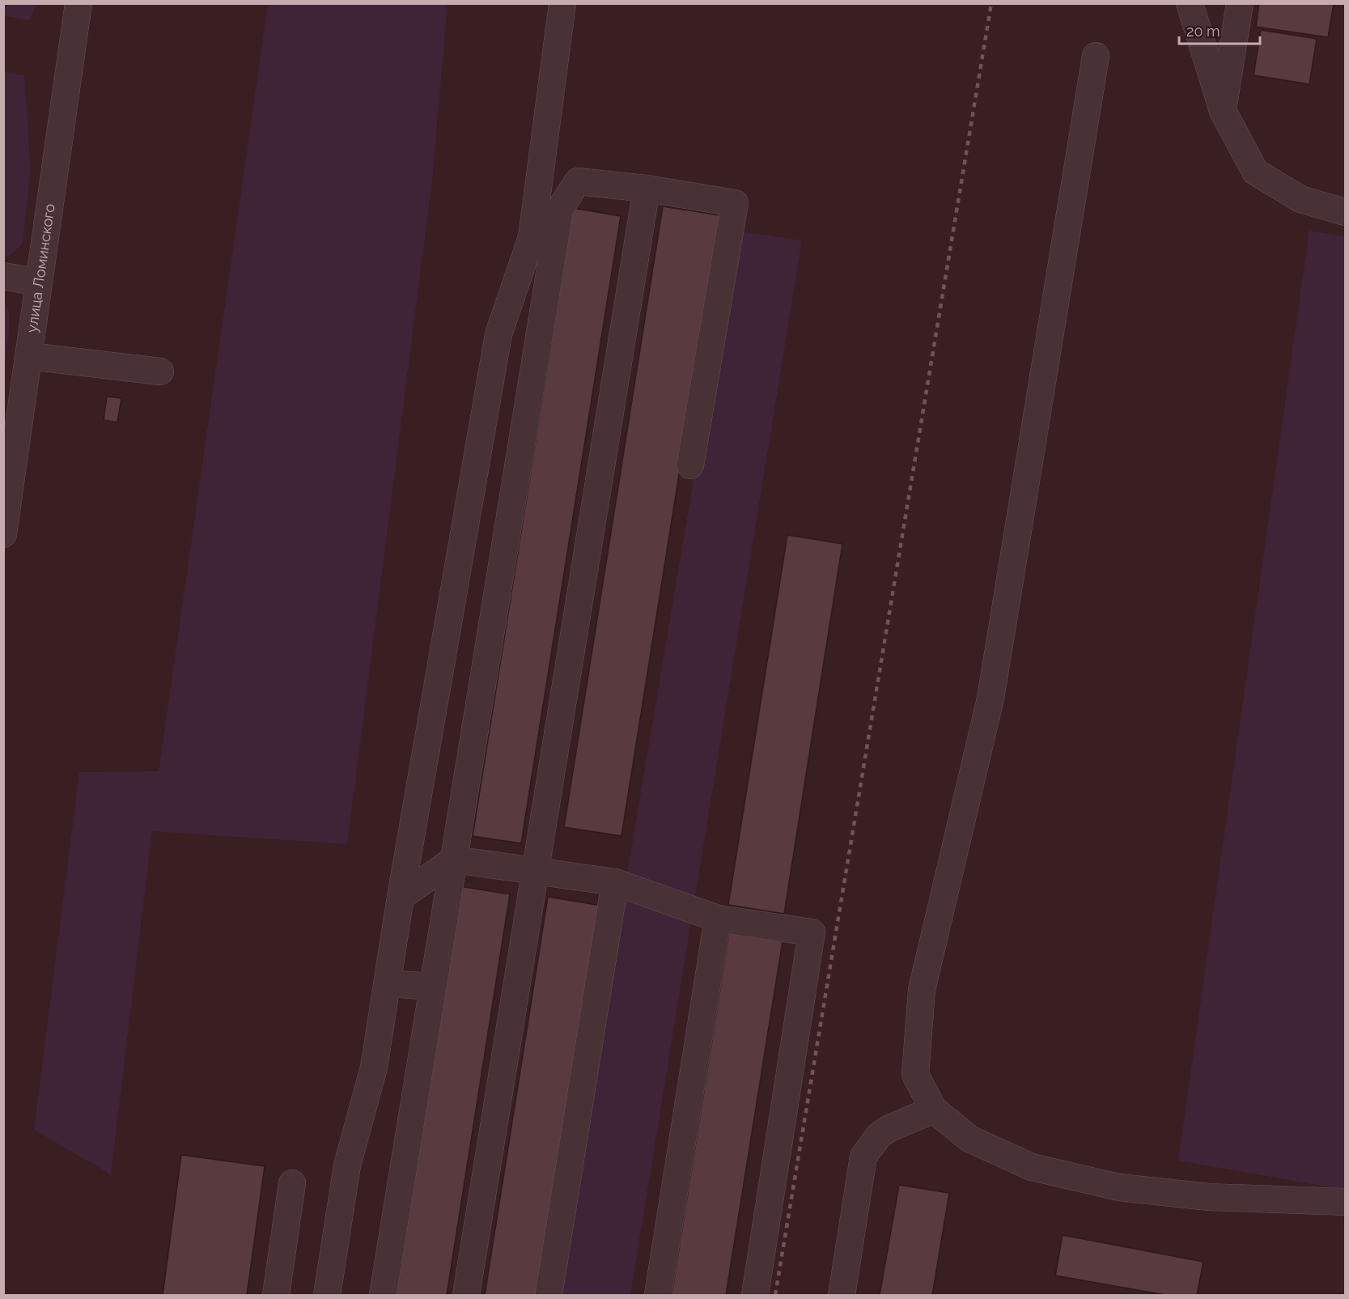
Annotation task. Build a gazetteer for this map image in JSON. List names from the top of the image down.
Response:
{
  "streets": {
    "street": ["улица Ломинского"]
  },
  "scale_bar": "20 m"
}
